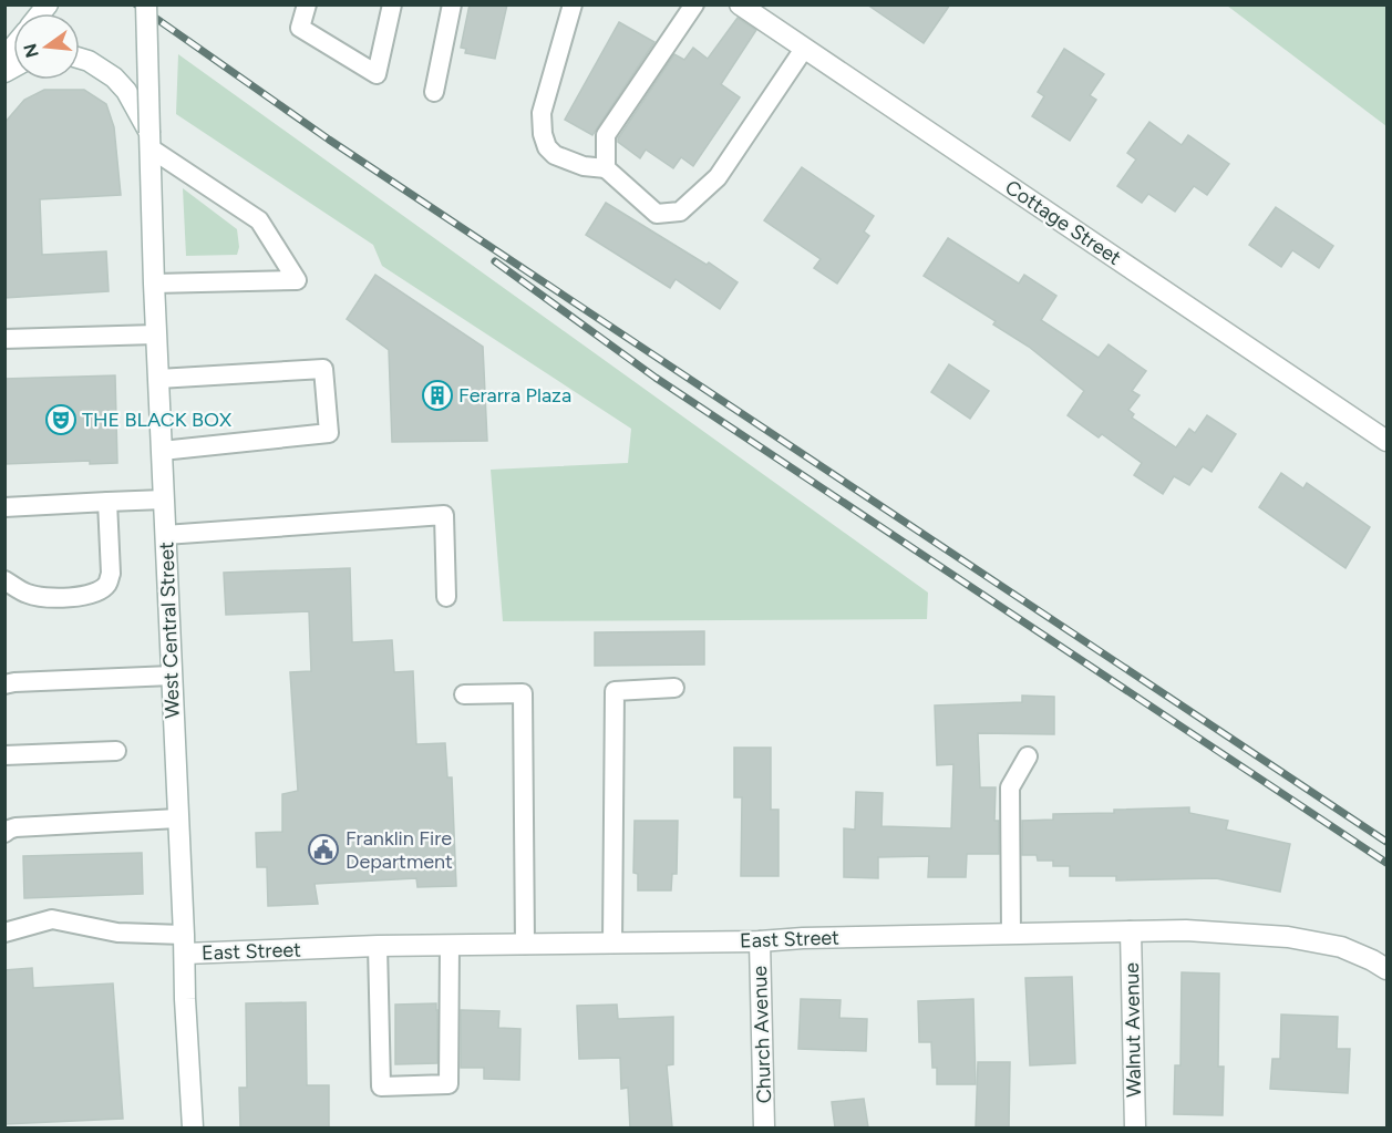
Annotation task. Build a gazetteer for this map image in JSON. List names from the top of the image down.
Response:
{
  "streets": {
    "street": [
      "Cottage Street",
      "West Central Street",
      "East Street",
      "Walnut Avenue",
      "Church Avenue"
    ]
  },
  "crossings": [
    ["West Central Street", "East Street"],
    ["East Street", "Walnut Avenue"],
    ["East Street", "Church Avenue"]
  ],
  "places": {
    "building": ["Ferarra Plaza"],
    "theatre": ["THE BLACK BOX"],
    "public building": ["Franklin Fire Department"]
  },
  "north": "left"
}
